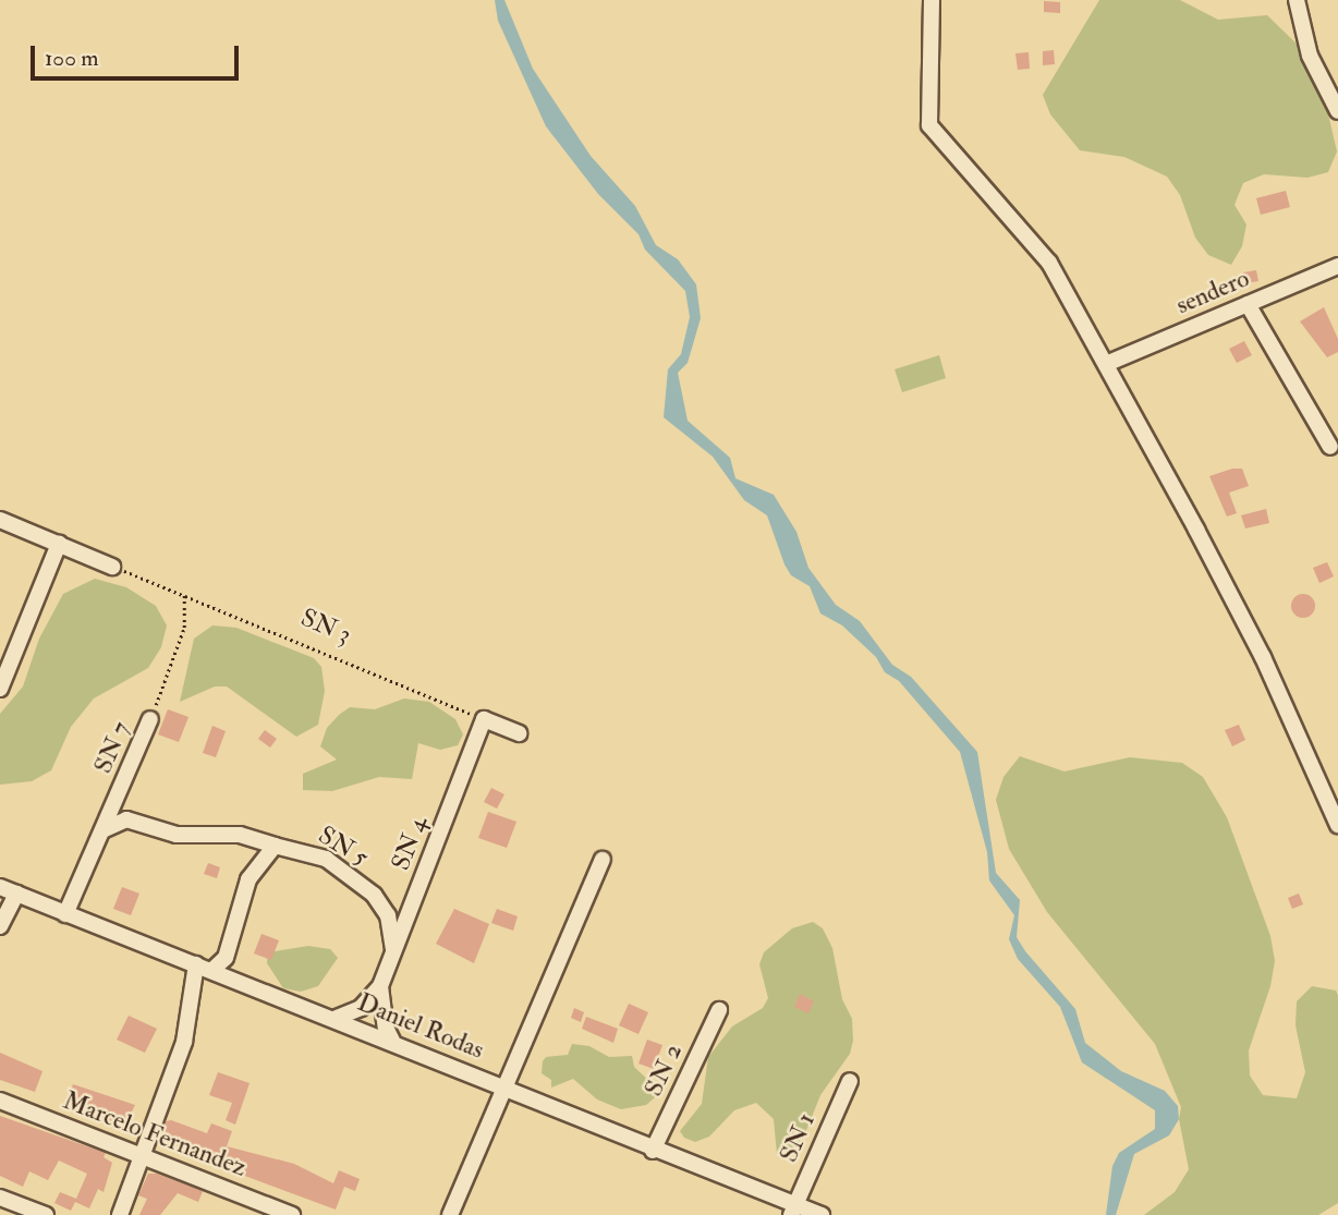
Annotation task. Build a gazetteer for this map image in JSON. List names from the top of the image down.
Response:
{
  "streets": {
    "street": [
      "sendero",
      "SN 7",
      "SN 4",
      "SN 5",
      "Daniel Rodas",
      "SN 2",
      "Marcelo Fernandez",
      "SN 1"
    ],
    "path": ["SN 3"]
  },
  "crossings": [
    ["SN 3", "SN 7"],
    ["SN 3", "SN 4"],
    ["SN 7", "SN 5"],
    ["SN 7", "Daniel Rodas"],
    ["SN 4", "SN 5"],
    ["SN 4", "Daniel Rodas"],
    ["SN 5", "Daniel Rodas"],
    ["Daniel Rodas", "SN 2"],
    ["Daniel Rodas", "SN 1"]
  ],
  "scale_bar": "100 m"
}
